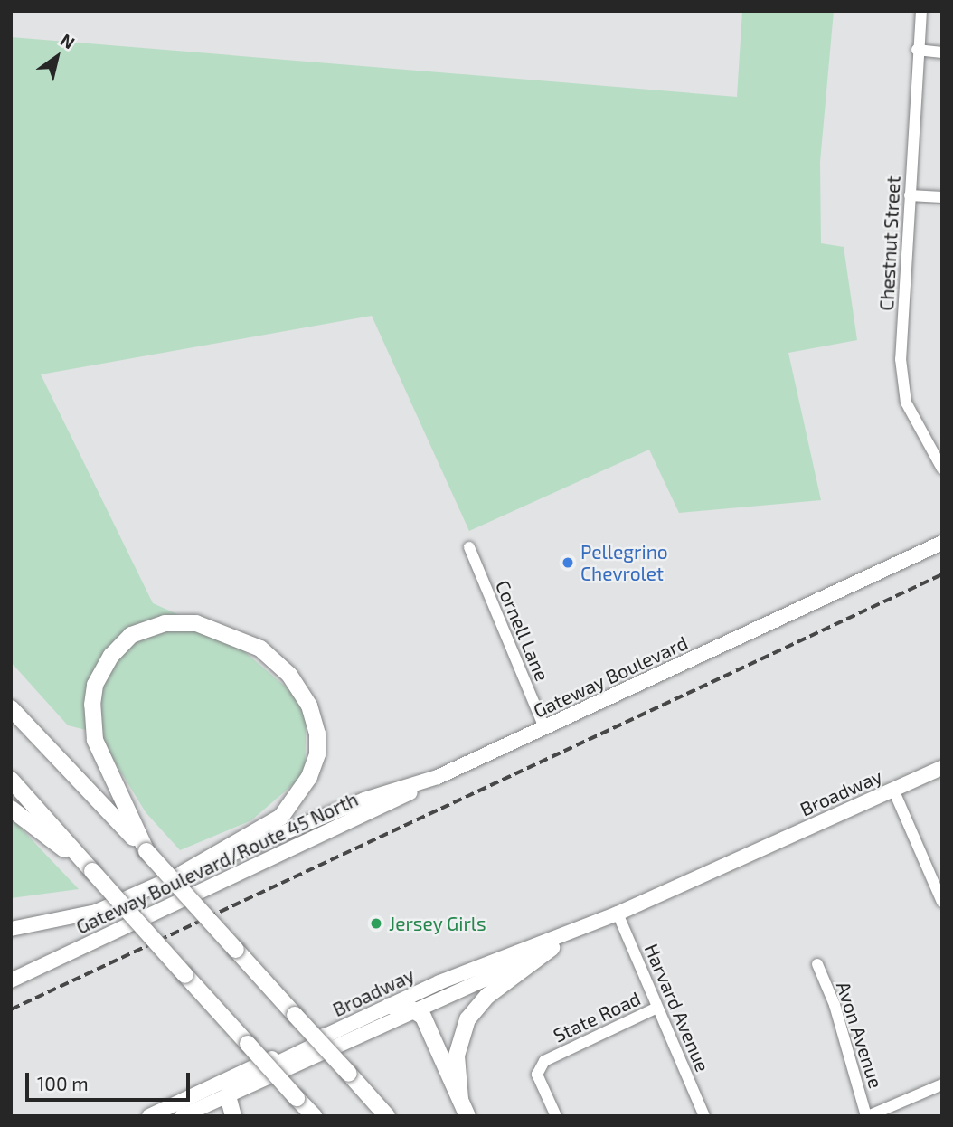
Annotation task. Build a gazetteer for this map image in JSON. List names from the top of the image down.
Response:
{
  "streets": {
    "main road": ["Gateway Boulevard", "Broadway", "Gateway Boulevard/Route 45 North"],
    "street": [
      "Chestnut Street",
      "Cornell Lane",
      "Harvard Avenue",
      "State Road",
      "Avon Avenue"
    ]
  },
  "crossings": [
    ["Cornell Lane", "Gateway Boulevard"],
    ["Gateway Boulevard", "Gateway Boulevard/Route 45 North"],
    ["Broadway", "Harvard Avenue"],
    ["Harvard Avenue", "State Road"]
  ],
  "places": ["Pellegrino Chevrolet", "Jersey Girls"],
  "scale_bar": "100 m",
  "north": "top right"
}
